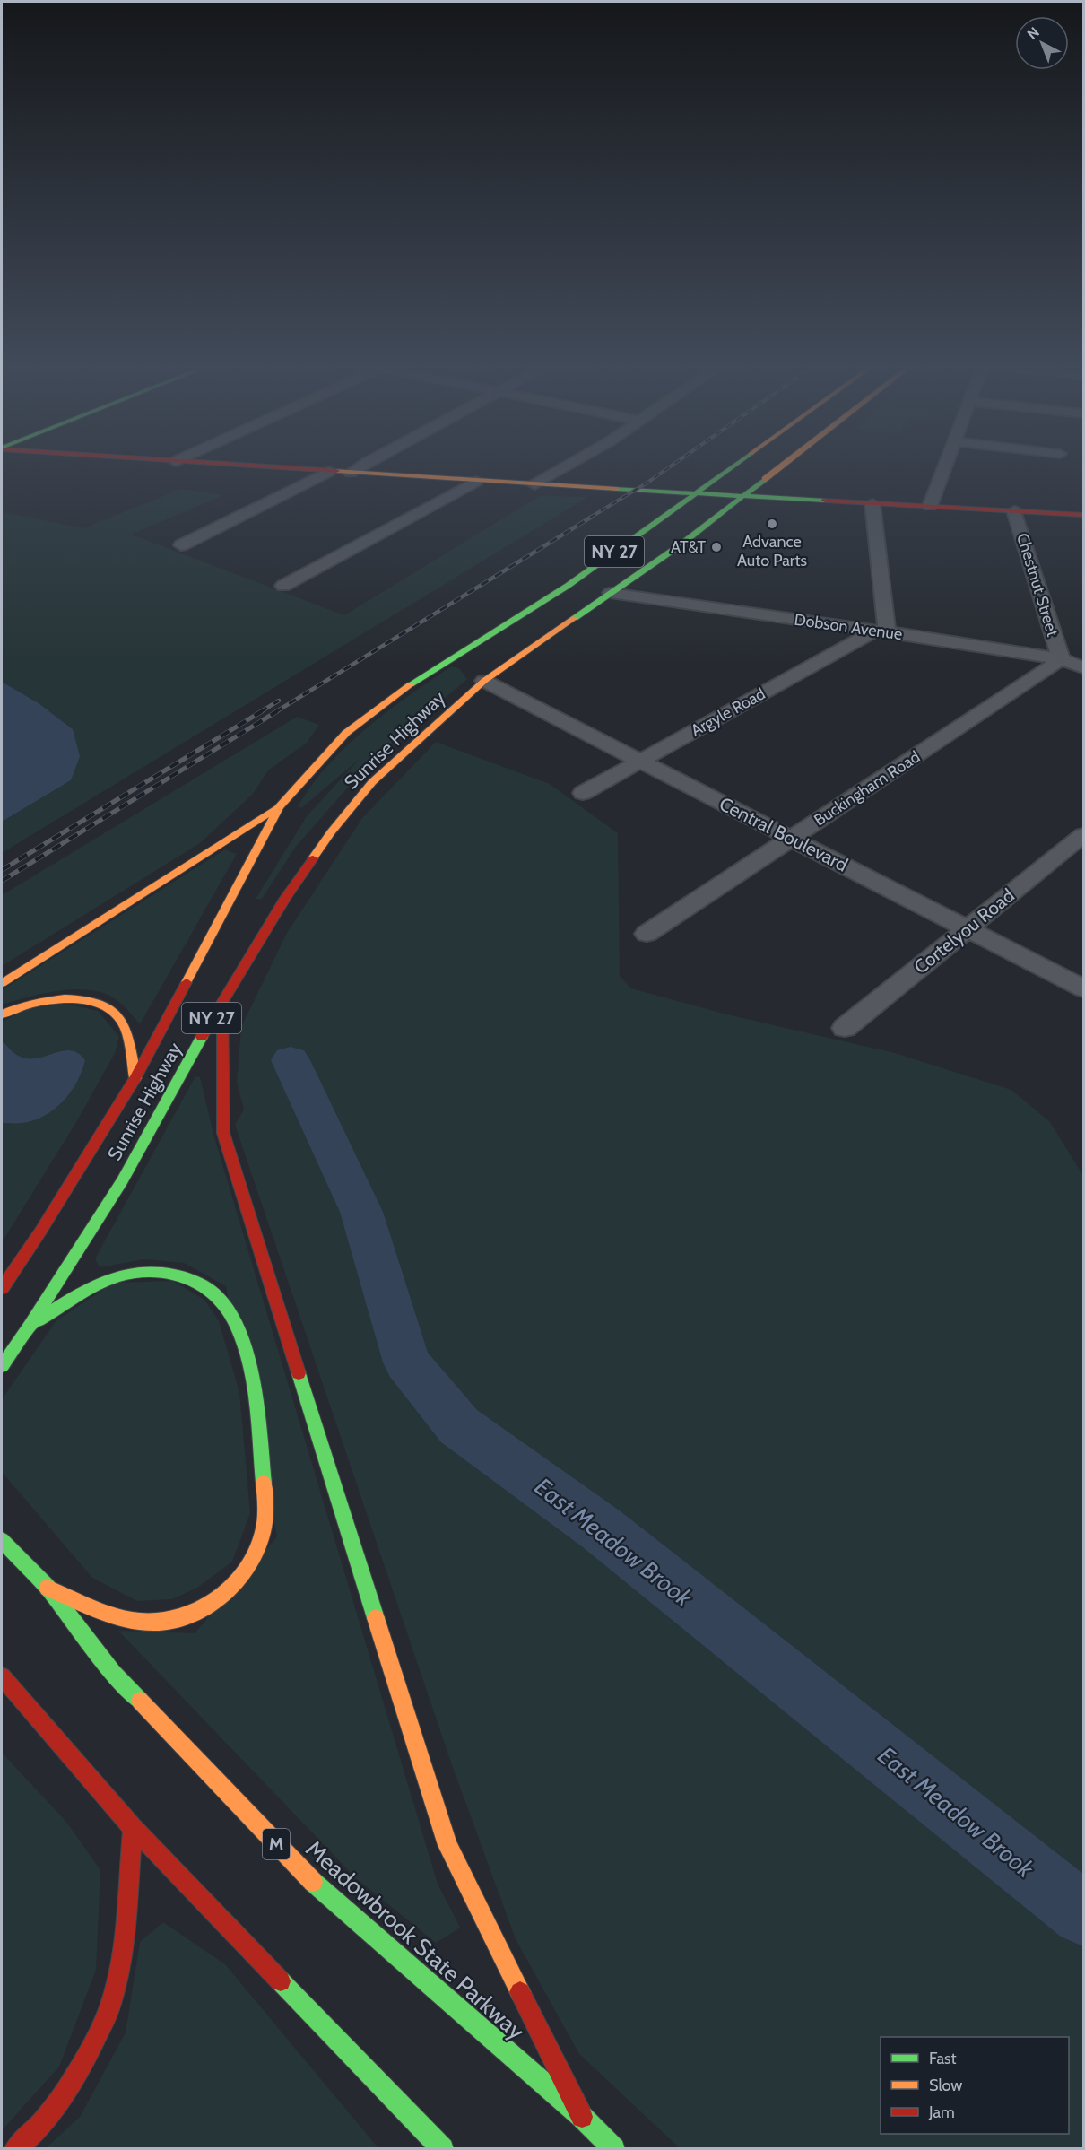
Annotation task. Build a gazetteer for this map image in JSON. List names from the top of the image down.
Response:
{
  "streets": {
    "main road": [
      "NY 27",
      "Sunrise Highway",
      "M",
      "Meadowbrook State Parkway"
    ],
    "street": [
      "Chestnut Street",
      "Dobson Avenue",
      "Argyle Road",
      "Buckingham Road",
      "Central Boulevard",
      "Cortelyou Road"
    ]
  },
  "crossings": [
    ["Chestnut Street", "Dobson Avenue"],
    ["Chestnut Street", "Buckingham Road"],
    ["Dobson Avenue", "Argyle Road"],
    ["Dobson Avenue", "Sunrise Highway"],
    ["Dobson Avenue", "Buckingham Road"],
    ["Argyle Road", "Central Boulevard"],
    ["Sunrise Highway", "Central Boulevard"],
    ["Buckingham Road", "Central Boulevard"],
    ["Central Boulevard", "Cortelyou Road"]
  ],
  "water": ["East Meadow Brook"],
  "places": ["Advance Auto Parts", "AT&T"],
  "legend": ["Fast", "Slow", "Jam"],
  "north": "top left"
}
